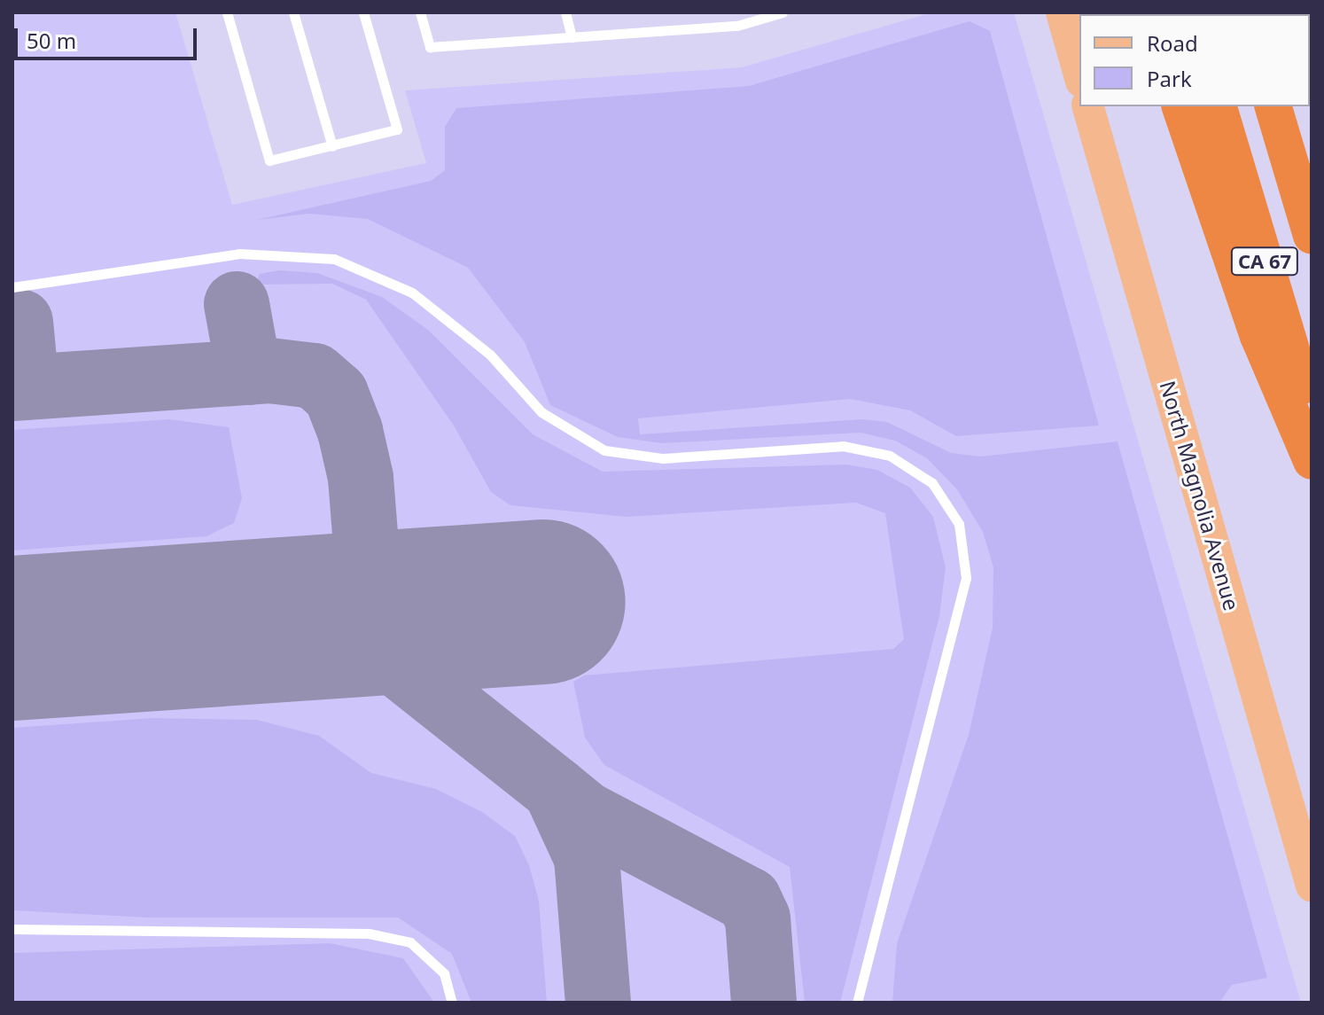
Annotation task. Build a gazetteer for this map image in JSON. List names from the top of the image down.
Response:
{
  "streets": {
    "highway": ["CA 67"],
    "main road": ["North Magnolia Avenue"]
  },
  "legend": ["Road", "Park"],
  "scale_bar": "50 m"
}
